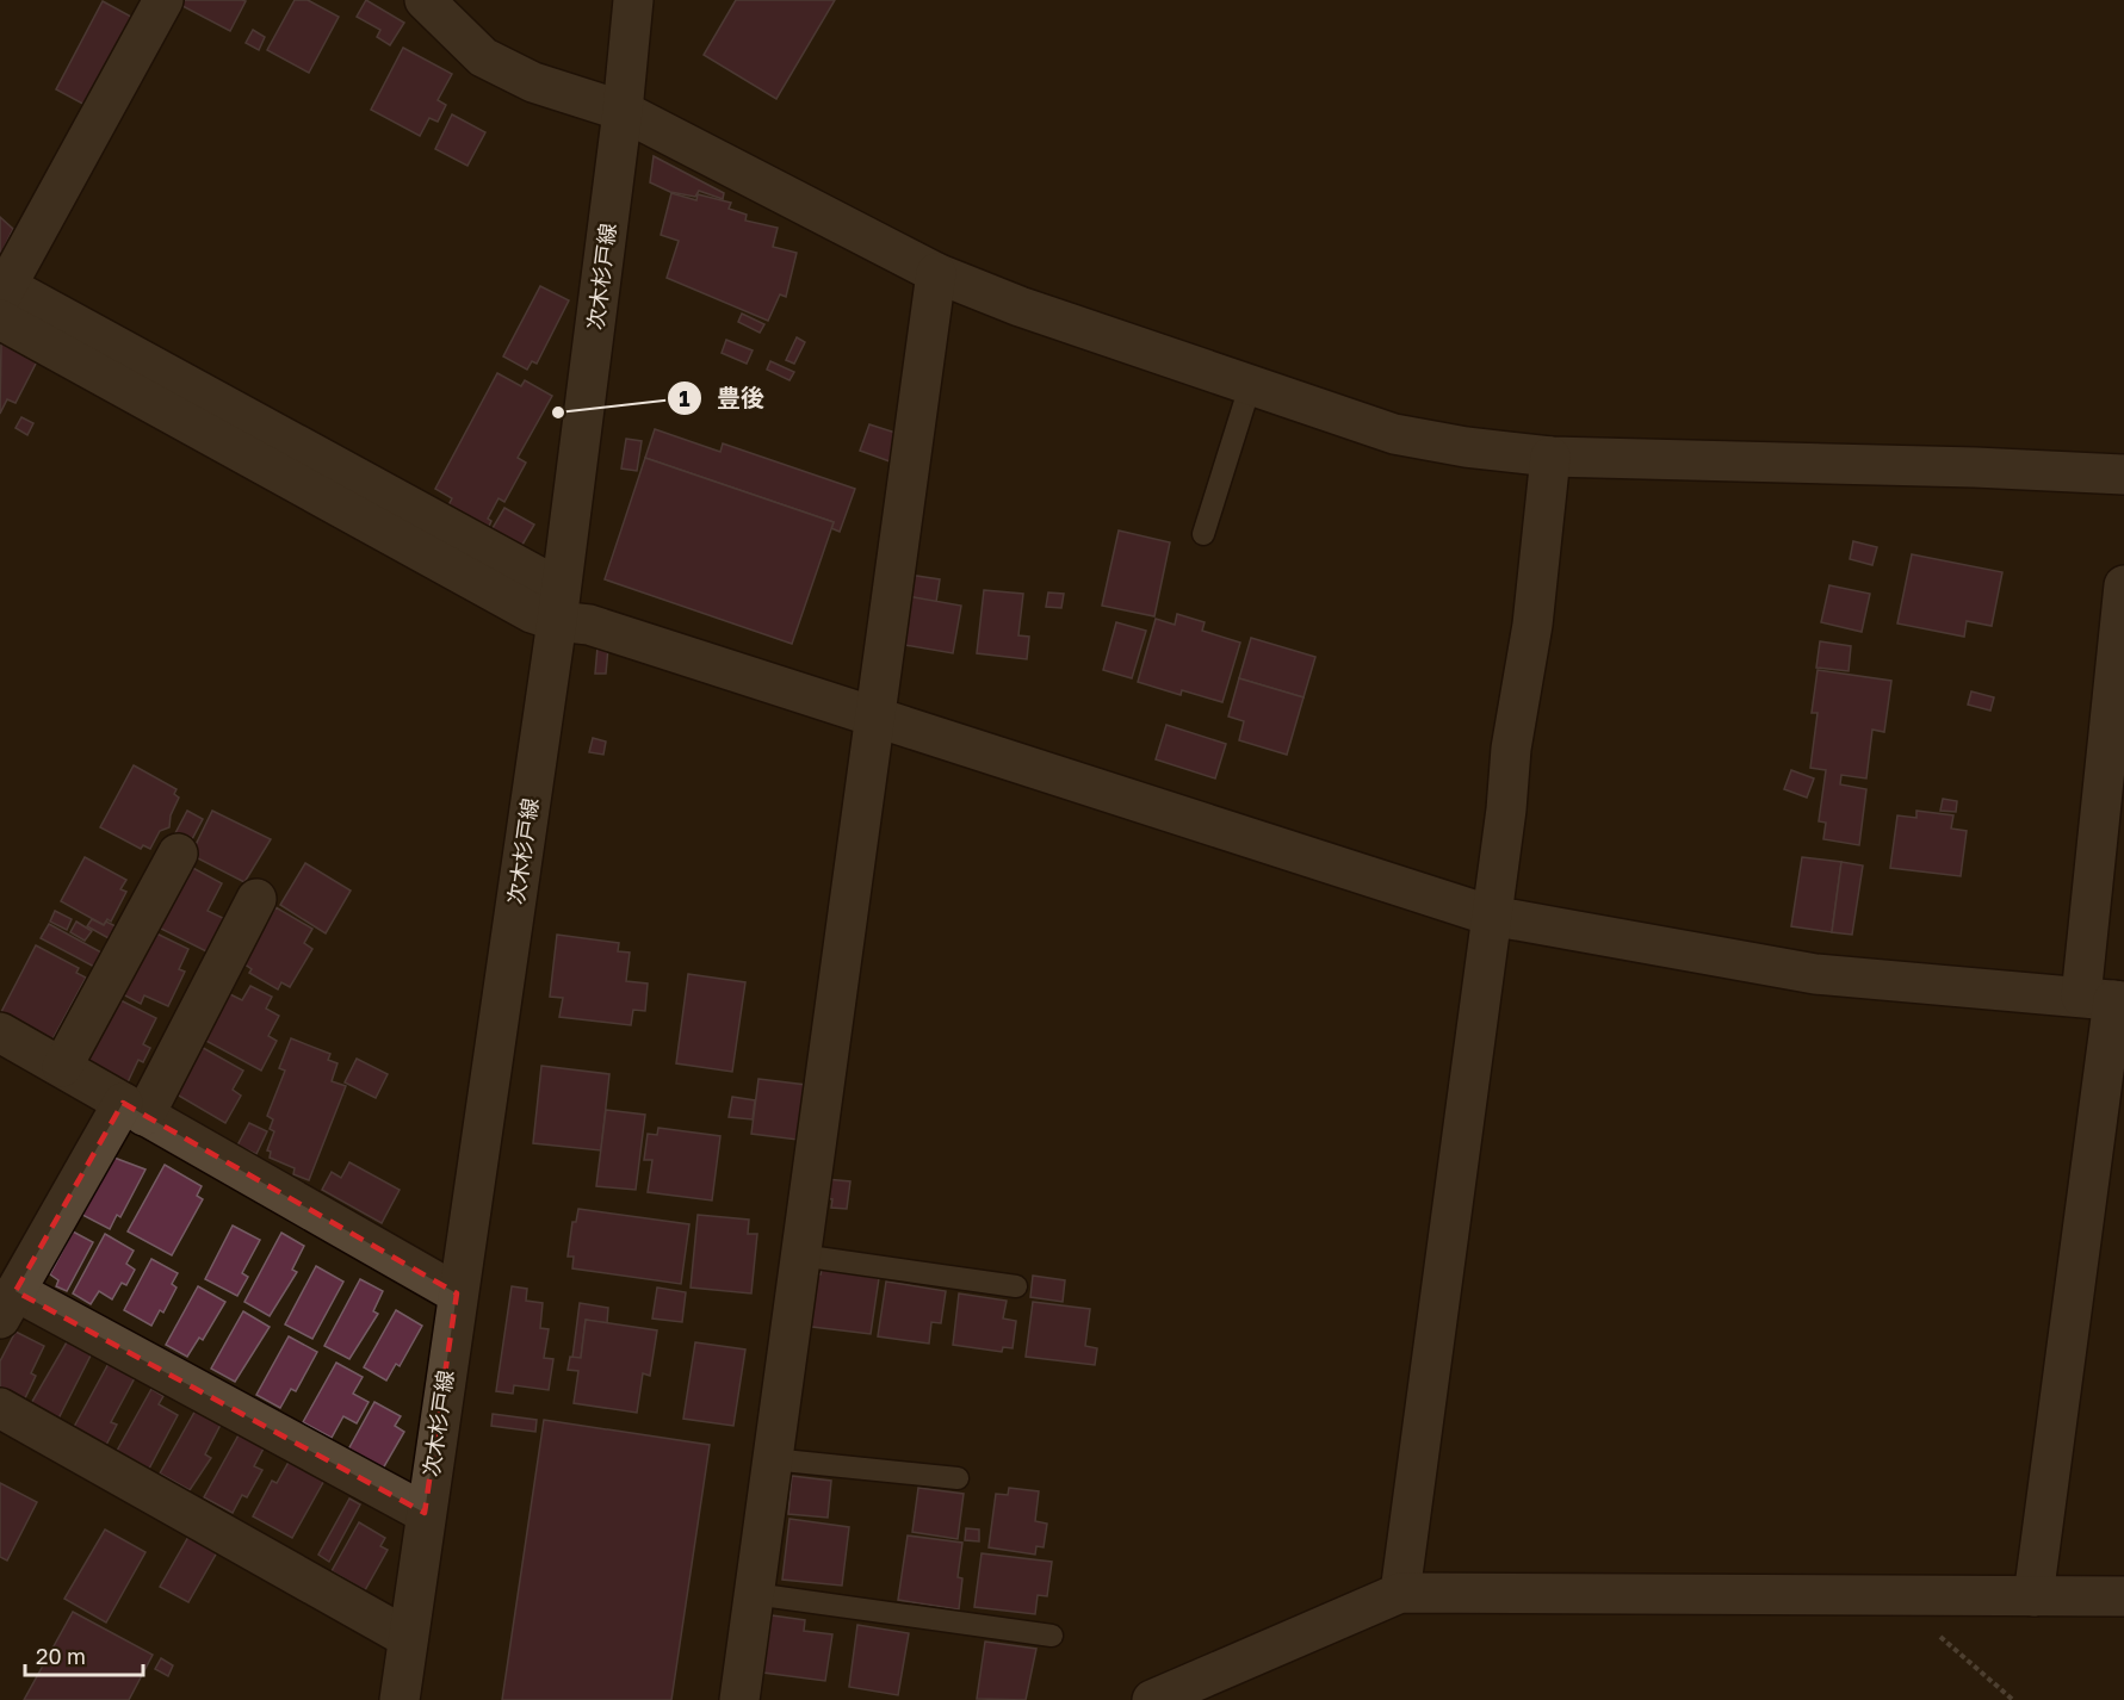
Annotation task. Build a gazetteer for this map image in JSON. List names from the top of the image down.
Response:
{
  "streets": {
    "street": ["次木杉戸線"]
  },
  "places": ["豊後"],
  "scale_bar": "20 m"
}
